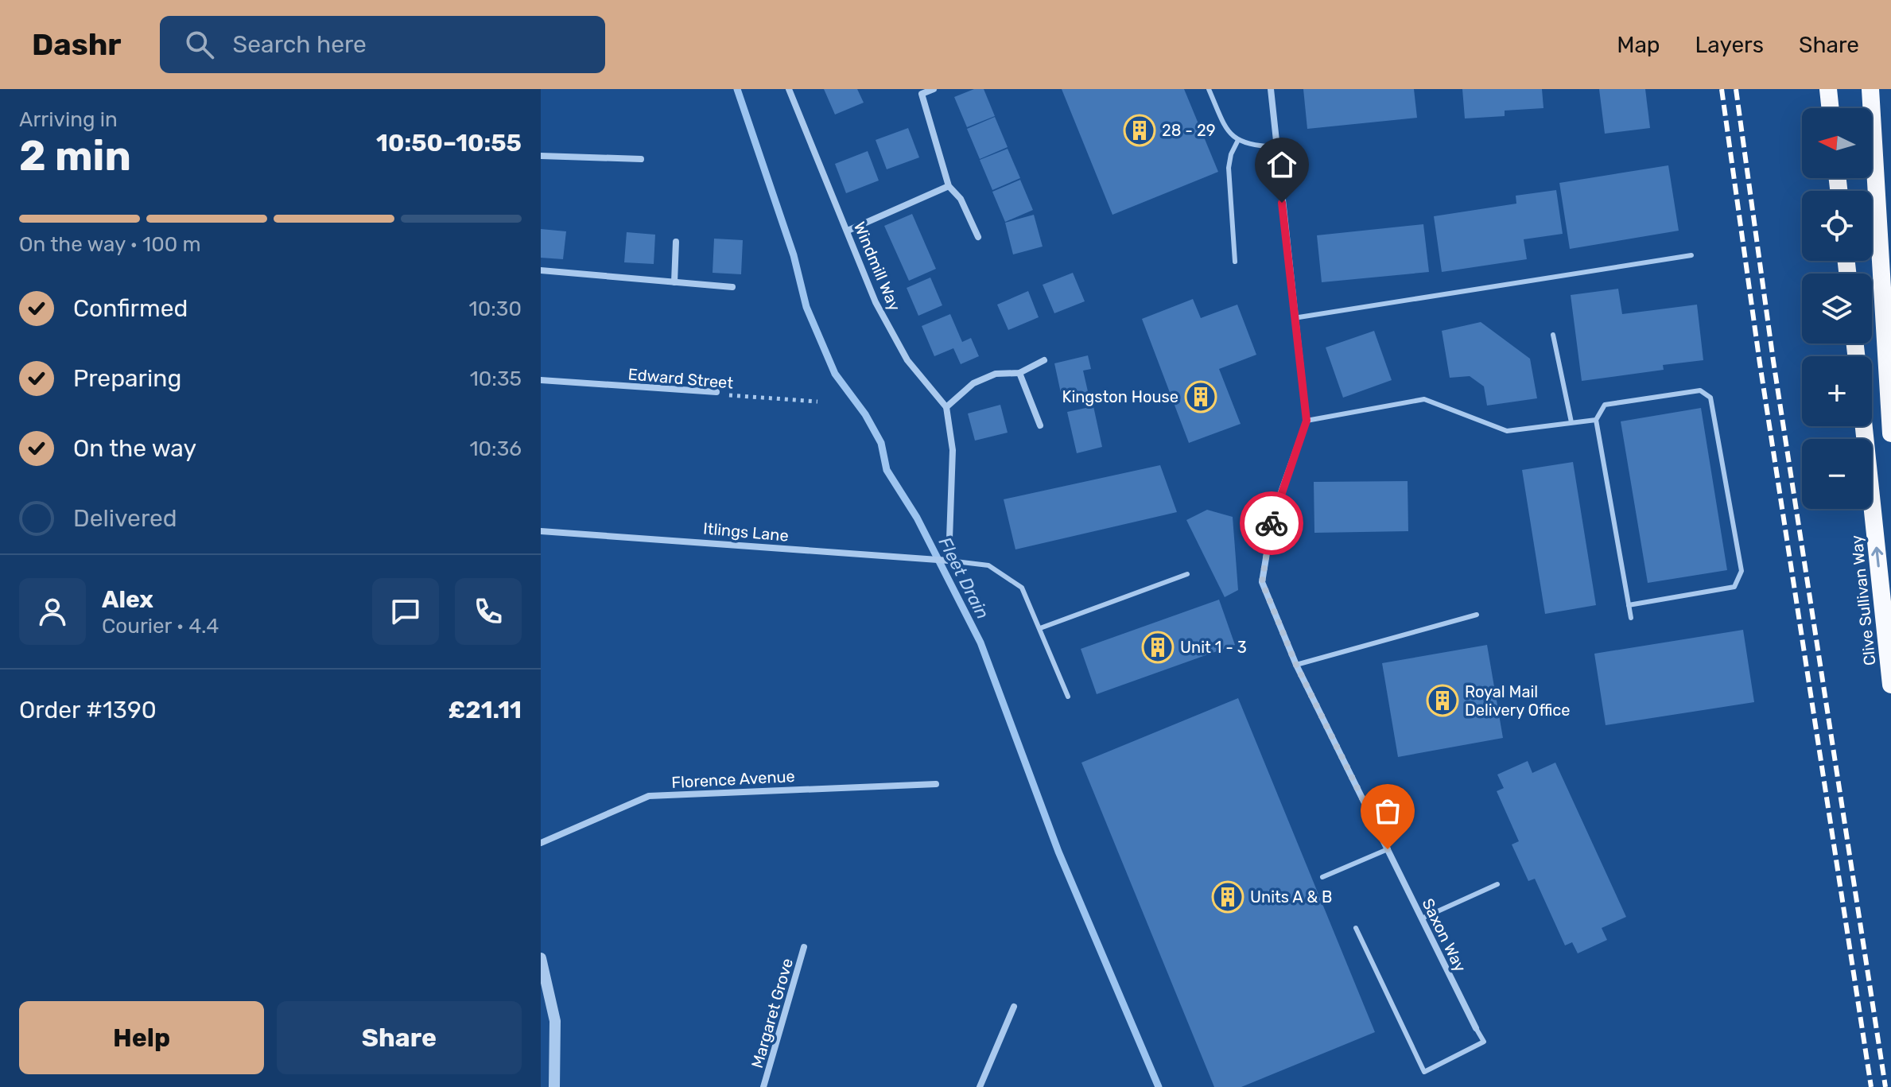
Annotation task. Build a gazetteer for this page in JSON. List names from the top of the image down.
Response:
{
  "streets": {
    "highway": ["Clive Sullivan Way"],
    "street": [
      "Windmill Way",
      "Edward Street",
      "Itlings Lane",
      "Florence Avenue",
      "Saxon Way",
      "Margaret Grove"
    ]
  },
  "one_way": ["Clive Sullivan Way"],
  "water": ["Fleet Drain"],
  "places": {
    "building": [
      "28 - 29",
      "Kingston House",
      "Unit 1 - 3",
      "Royal Mail Delivery Office",
      "Units A & B"
    ]
  },
  "north": "left",
  "page": {
    "header": "Dashr",
    "search": "Search here",
    "nav": ["Map", "Layers", "Share"],
    "heading": ["2 min", "Arriving in", "10:50–10:55"],
    "panel": [
      "Alex",
      "Courier · 4.4",
      "Order #1390",
      "£21.11"
    ],
    "map_buttons": ["+", "−"],
    "bar": "On the way · 100 m",
    "list": [
      ["Confirmed", "10:30"],
      ["Preparing", "10:35"],
      ["On the way", "10:36"],
      "Delivered"
    ],
    "buttons": ["Help", "Share"]
  }
}
